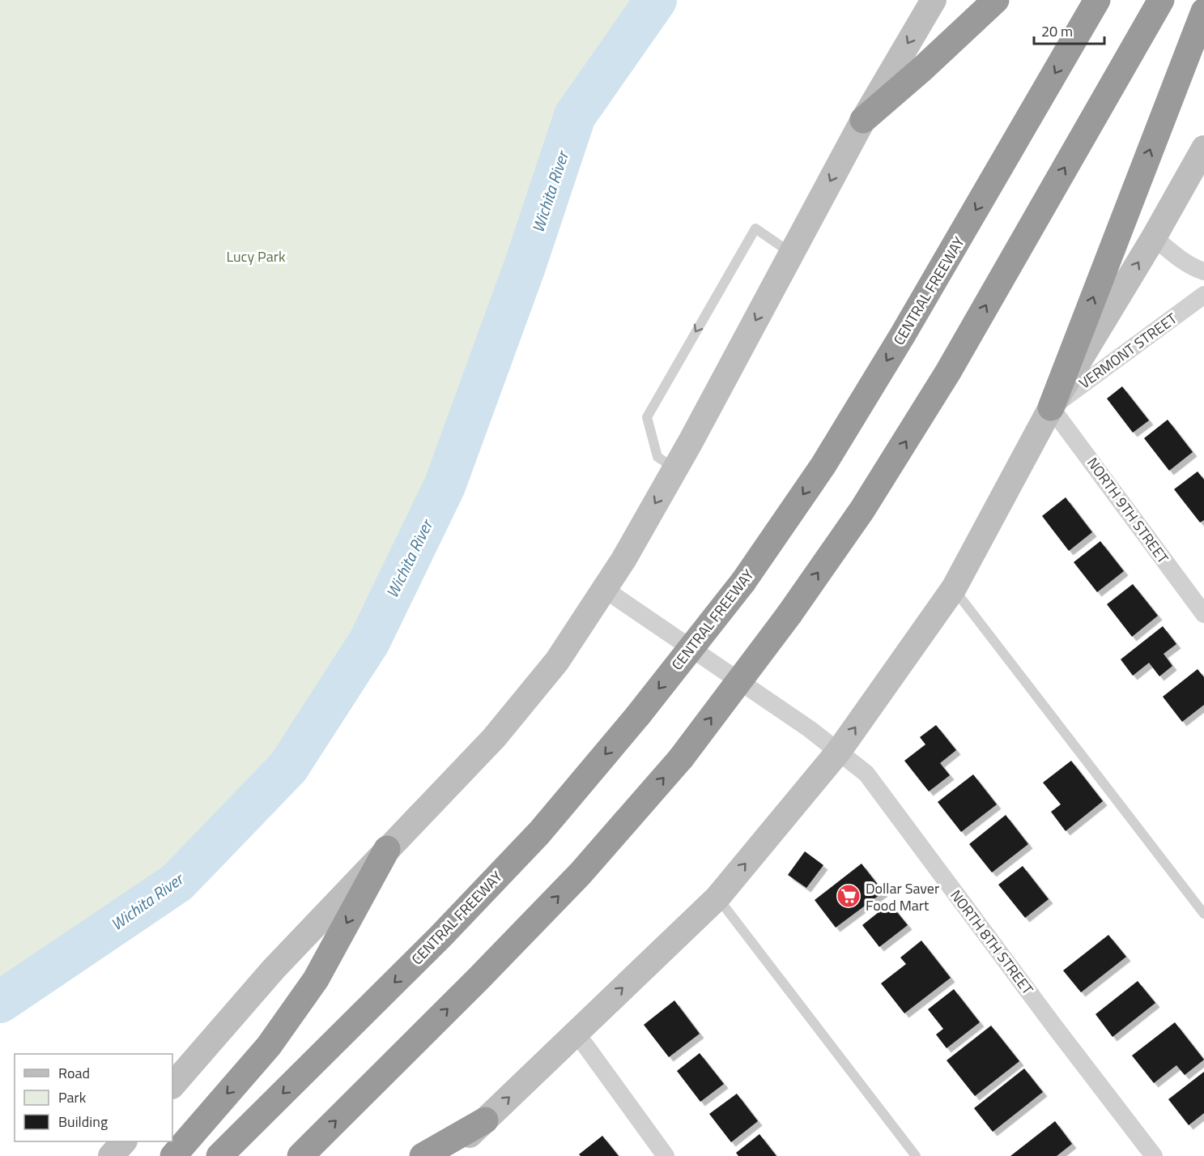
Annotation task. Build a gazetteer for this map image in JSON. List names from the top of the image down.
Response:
{
  "streets": {
    "highway": ["CENTRAL FREEWAY"],
    "street": ["VERMONT STREET", "NORTH 9TH STREET", "NORTH 8TH STREET"]
  },
  "crossings": [
    ["VERMONT STREET", "NORTH 9TH STREET"]
  ],
  "water": ["Wichita River"],
  "parks": ["Lucy Park"],
  "places": {
    "supermarket": ["Dollar Saver Food Mart"]
  },
  "legend": ["Road", "Park", "Building"],
  "scale_bar": "20 m"
}
